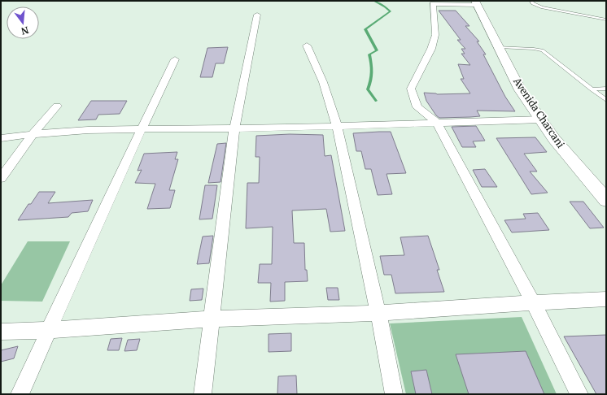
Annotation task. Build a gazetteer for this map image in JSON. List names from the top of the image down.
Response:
{
  "streets": {
    "main road": ["Avenida Charcani"]
  },
  "north": "bottom"
}
